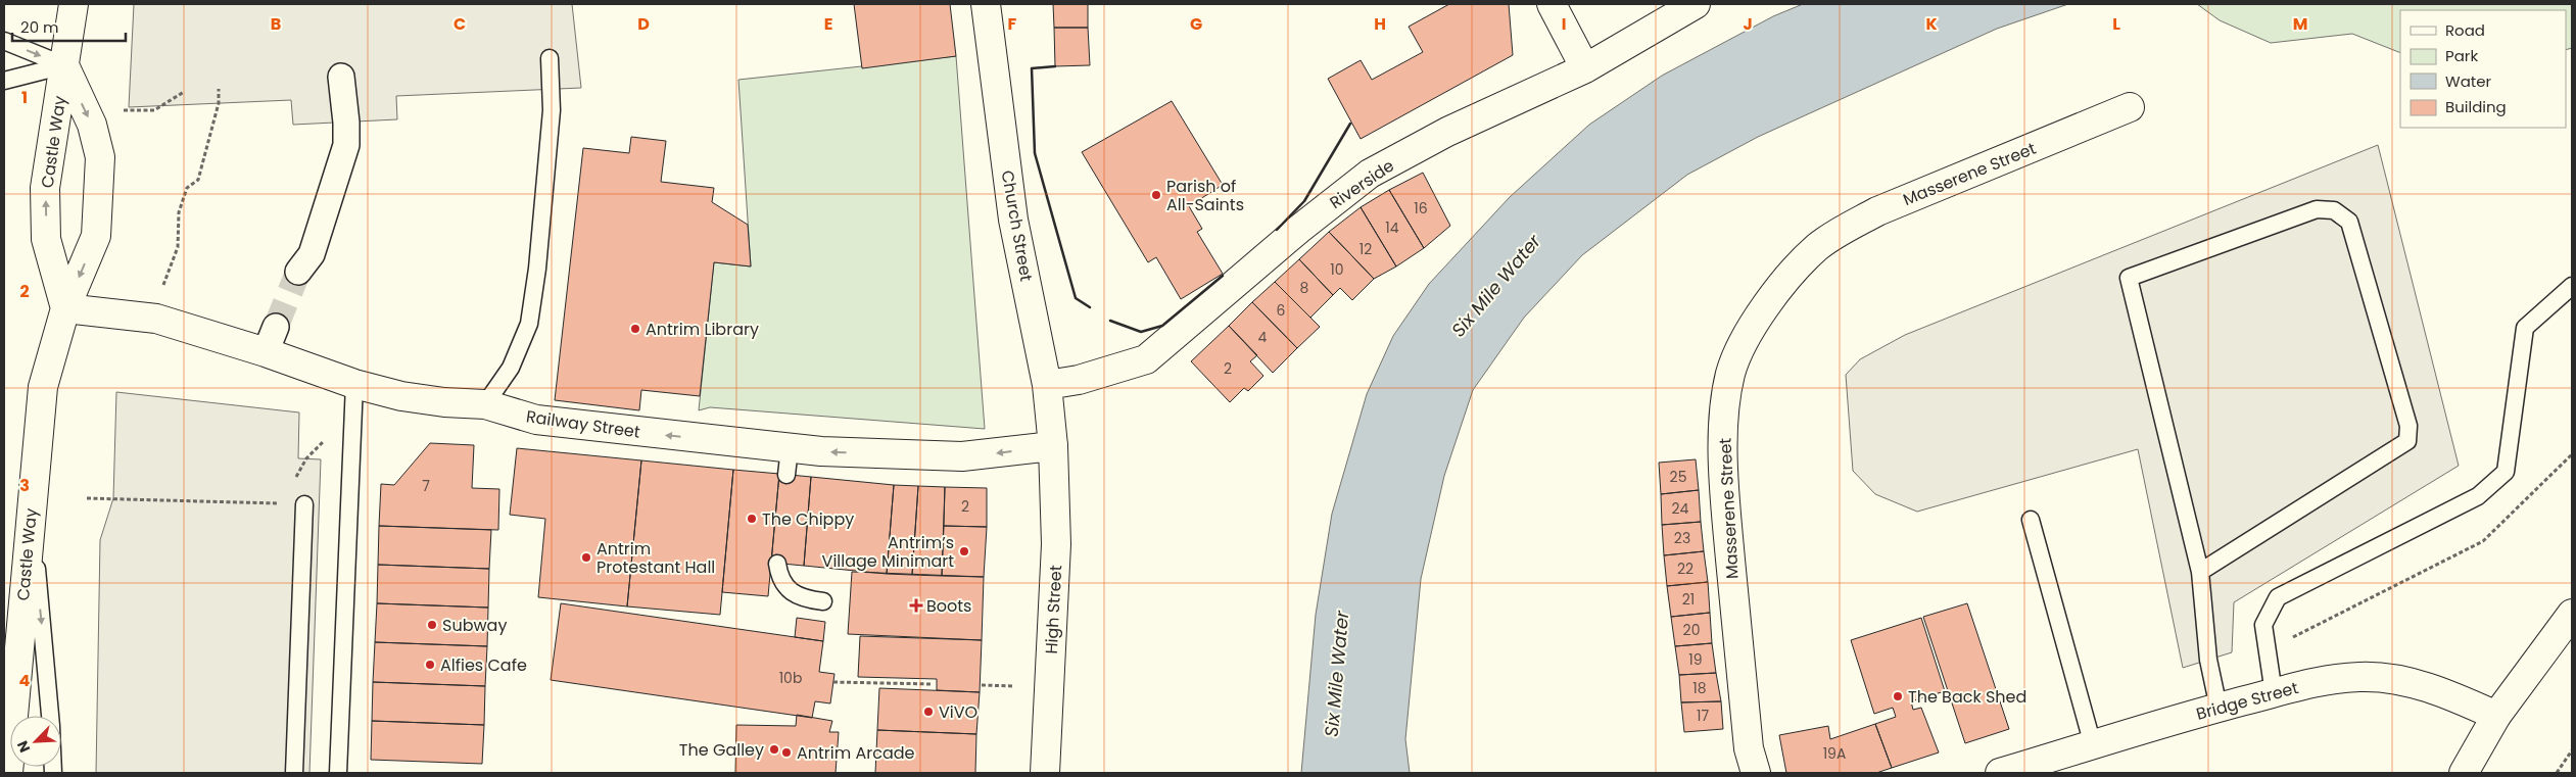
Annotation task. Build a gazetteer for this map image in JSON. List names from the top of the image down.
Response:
{
  "streets": {
    "main road": [
      "Castle Way",
      "Masserene Street",
      "Riverside",
      "Church Street",
      "Railway Street",
      "High Street",
      "Bridge Street"
    ]
  },
  "crossings": [
    ["Castle Way", "Railway Street"],
    ["Riverside", "Church Street"],
    ["Church Street", "Railway Street"],
    ["Church Street", "High Street"],
    ["Railway Street", "High Street"]
  ],
  "one_way": ["Railway Street"],
  "water": ["Six Mile Water"],
  "places": {
    "other": [
      "Parish of All-Saints",
      "Antrim Library",
      "The Chippy",
      "Antrim’s Village Minimart",
      "Antrim Protestant Hall",
      "Subway",
      "Alfies Cafe",
      "The Back Shed",
      "ViVO",
      "The Galley",
      "Antrim Arcade"
    ],
    "health": ["Boots"]
  },
  "house_numbers": [
    "16",
    "14",
    "12",
    "10",
    "8",
    "6",
    "4",
    "2",
    "25",
    "7",
    "2",
    "24",
    "23",
    "22",
    "21",
    "20",
    "19",
    "10b",
    "18",
    "17",
    "19A"
  ],
  "legend": [
    "Road",
    "Park",
    "Water",
    "Building"
  ],
  "scale_bar": "20 m",
  "north": "bottom left",
  "grid": {
    "columns": [
      "B",
      "C",
      "D",
      "E",
      "F",
      "G",
      "H",
      "I",
      "J",
      "K",
      "L",
      "M"
    ],
    "rows": [
      "1",
      "2",
      "3",
      "4"
    ]
  }
}
